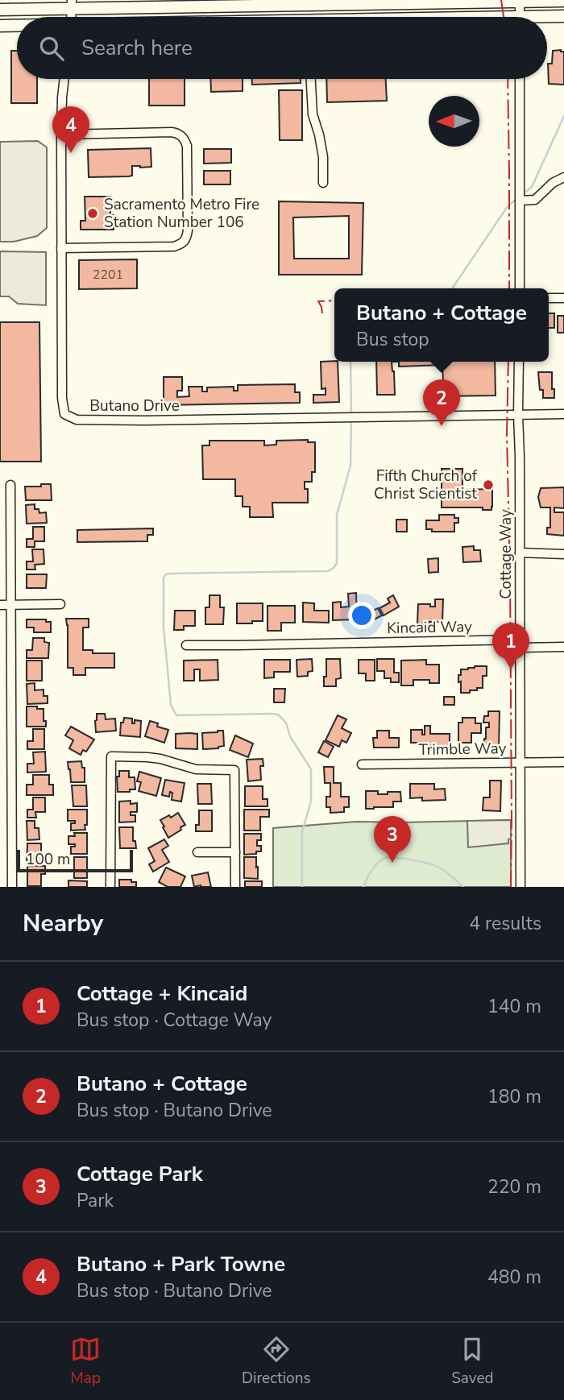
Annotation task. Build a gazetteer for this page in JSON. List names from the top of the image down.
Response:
{
  "streets": {
    "street": [
      "Butano Drive",
      "Cottage Way",
      "Kincaid Way",
      "Trimble Way"
    ]
  },
  "crossings": [
    ["Butano Drive", "Cottage Way"],
    ["Cottage Way", "Kincaid Way"],
    ["Cottage Way", "Trimble Way"]
  ],
  "places": ["Sacramento Metro Fire Station Number 106", "Fifth Church of Christ Scientist"],
  "house_numbers": ["2201"],
  "scale_bar": "100 m",
  "north": "left",
  "page": {
    "search": "Search here",
    "pins": [
      "4",
      "2",
      "1",
      "3"
    ],
    "popup": ["Butano + Cottage", "Bus stop"],
    "scale": "100 m",
    "heading": ["Nearby", "4 results"],
    "list": [
      {
        "mark": "1",
        "name": "Cottage + Kincaid",
        "note": "Bus stop · Cottage Way",
        "value": "140 m"
      },
      {
        "mark": "2",
        "name": "Butano + Cottage",
        "note": "Bus stop · Butano Drive",
        "value": "180 m"
      },
      {
        "mark": "3",
        "name": "Cottage Park",
        "note": "Park",
        "value": "220 m"
      },
      {
        "mark": "4",
        "name": "Butano + Park Towne",
        "note": "Bus stop · Butano Drive",
        "value": "480 m"
      }
    ],
    "nav": ["Map", "Directions", "Saved"]
  }
}
